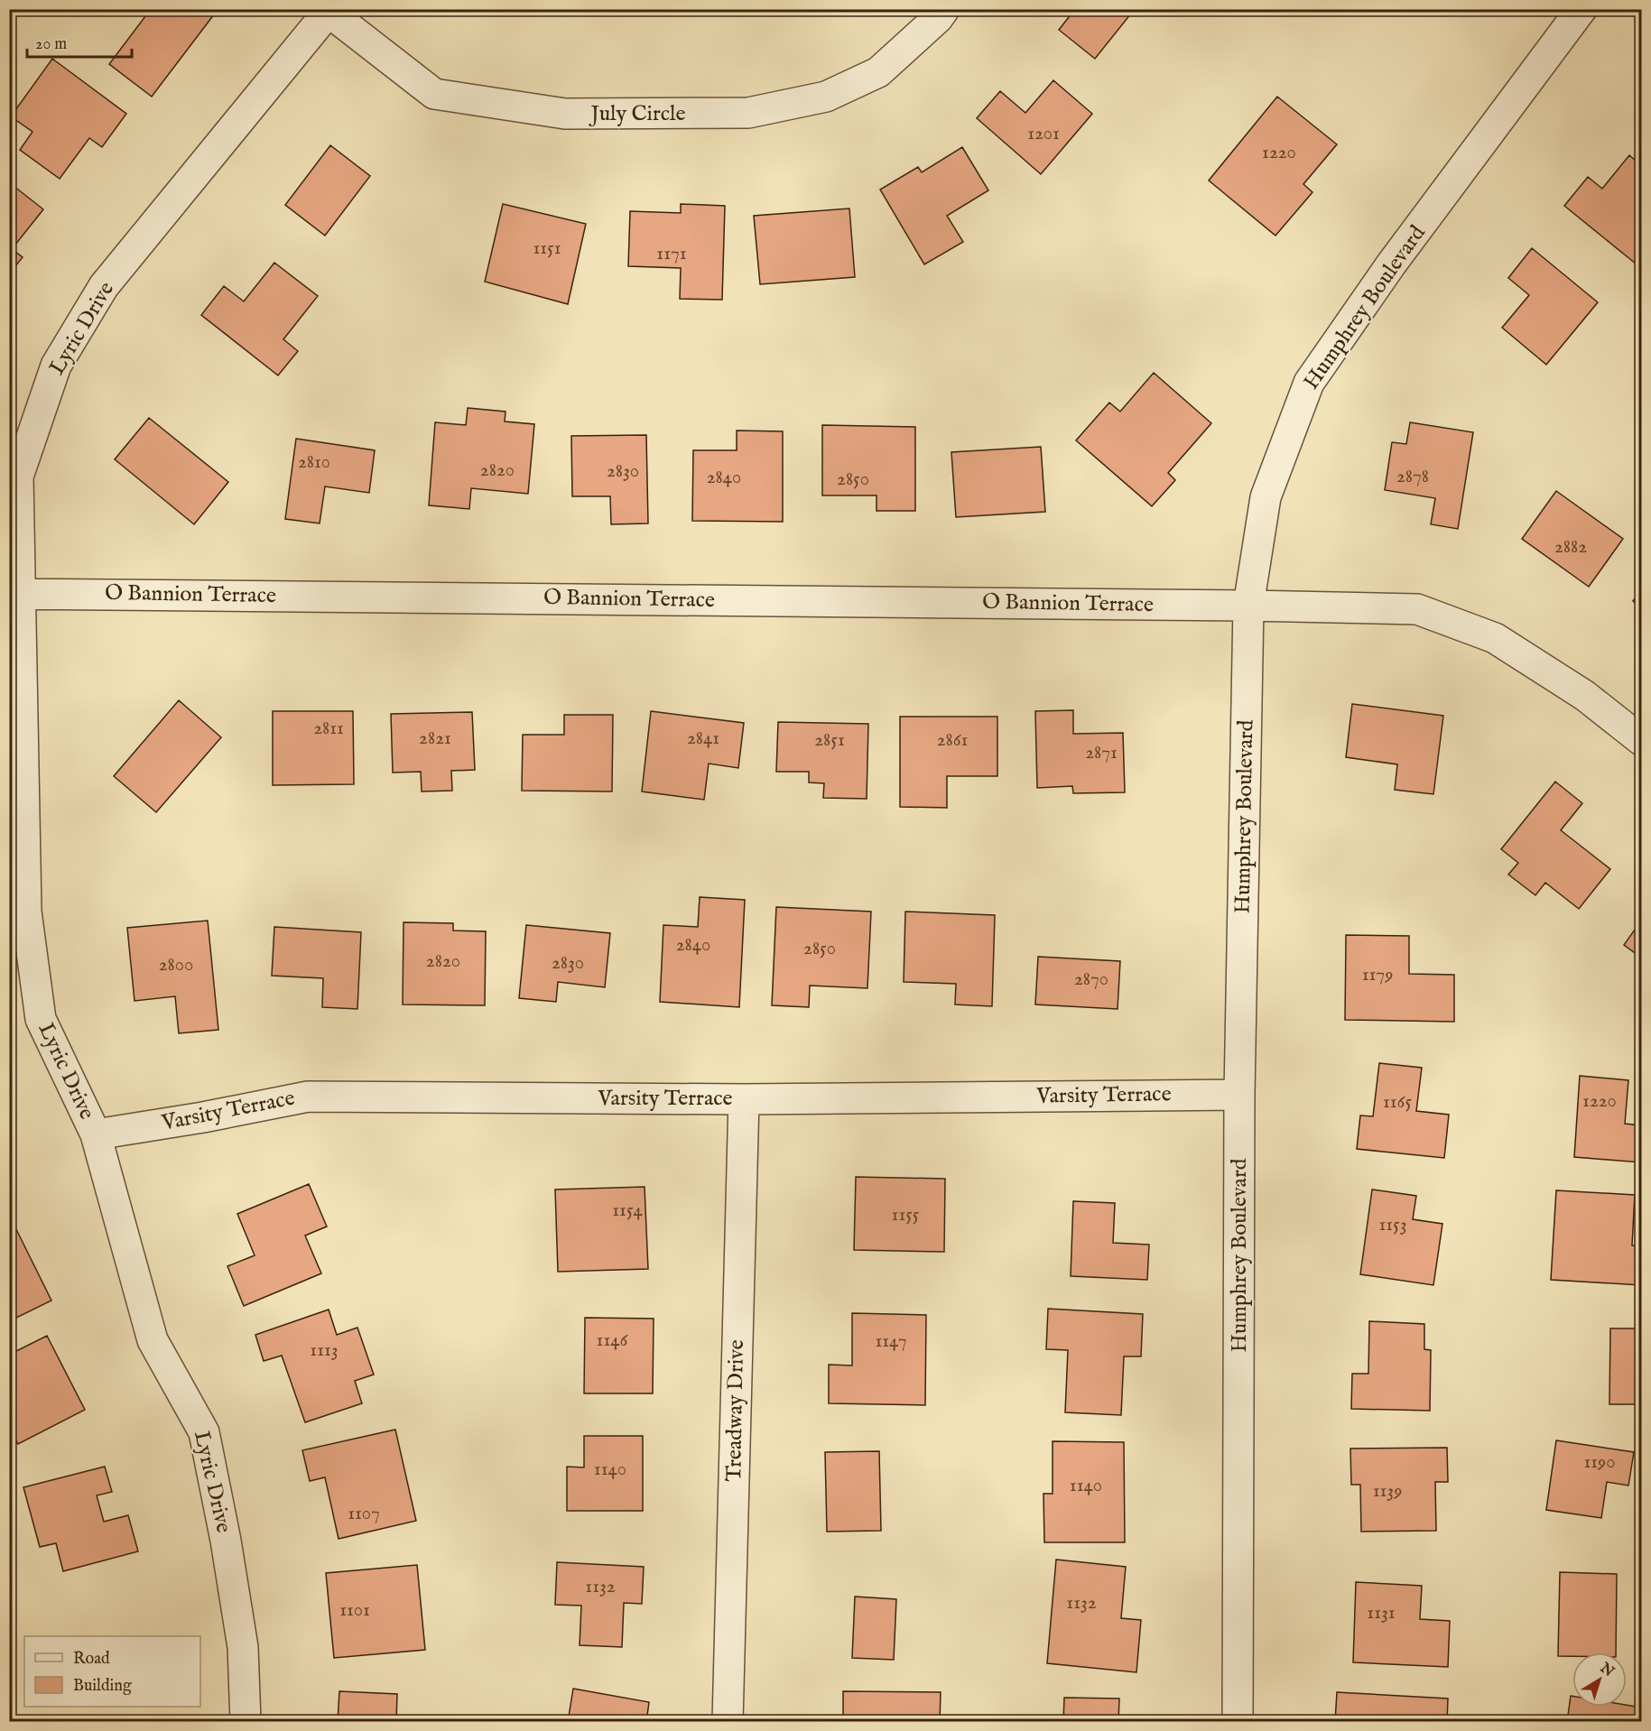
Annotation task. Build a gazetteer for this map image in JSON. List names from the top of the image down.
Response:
{
  "streets": {
    "street": [
      "July Circle",
      "Humphrey Boulevard",
      "Lyric Drive",
      "O Bannion Terrace",
      "Varsity Terrace",
      "Treadway Drive"
    ]
  },
  "crossings": [
    ["July Circle", "Lyric Drive"],
    ["Humphrey Boulevard", "O Bannion Terrace"],
    ["Humphrey Boulevard", "Varsity Terrace"],
    ["Lyric Drive", "O Bannion Terrace"],
    ["Lyric Drive", "Varsity Terrace"],
    ["Varsity Terrace", "Treadway Drive"]
  ],
  "house_numbers": [
    "1201",
    "1220",
    "1151",
    "1171",
    "2810",
    "2820",
    "2830",
    "2878",
    "2840",
    "2850",
    "2882",
    "2811",
    "2821",
    "2841",
    "2851",
    "2861",
    "2871",
    "2840",
    "2850",
    "2820",
    "2830",
    "2800",
    "1179",
    "2870",
    "1220",
    "1165",
    "1154",
    "1155",
    "1153",
    "1146",
    "1147",
    "1113",
    "1190",
    "1140",
    "1140",
    "1139",
    "1107",
    "1132",
    "1132",
    "1101",
    "1131"
  ],
  "legend": ["Road", "Building"],
  "scale_bar": "20 m",
  "north": "top right"
}
